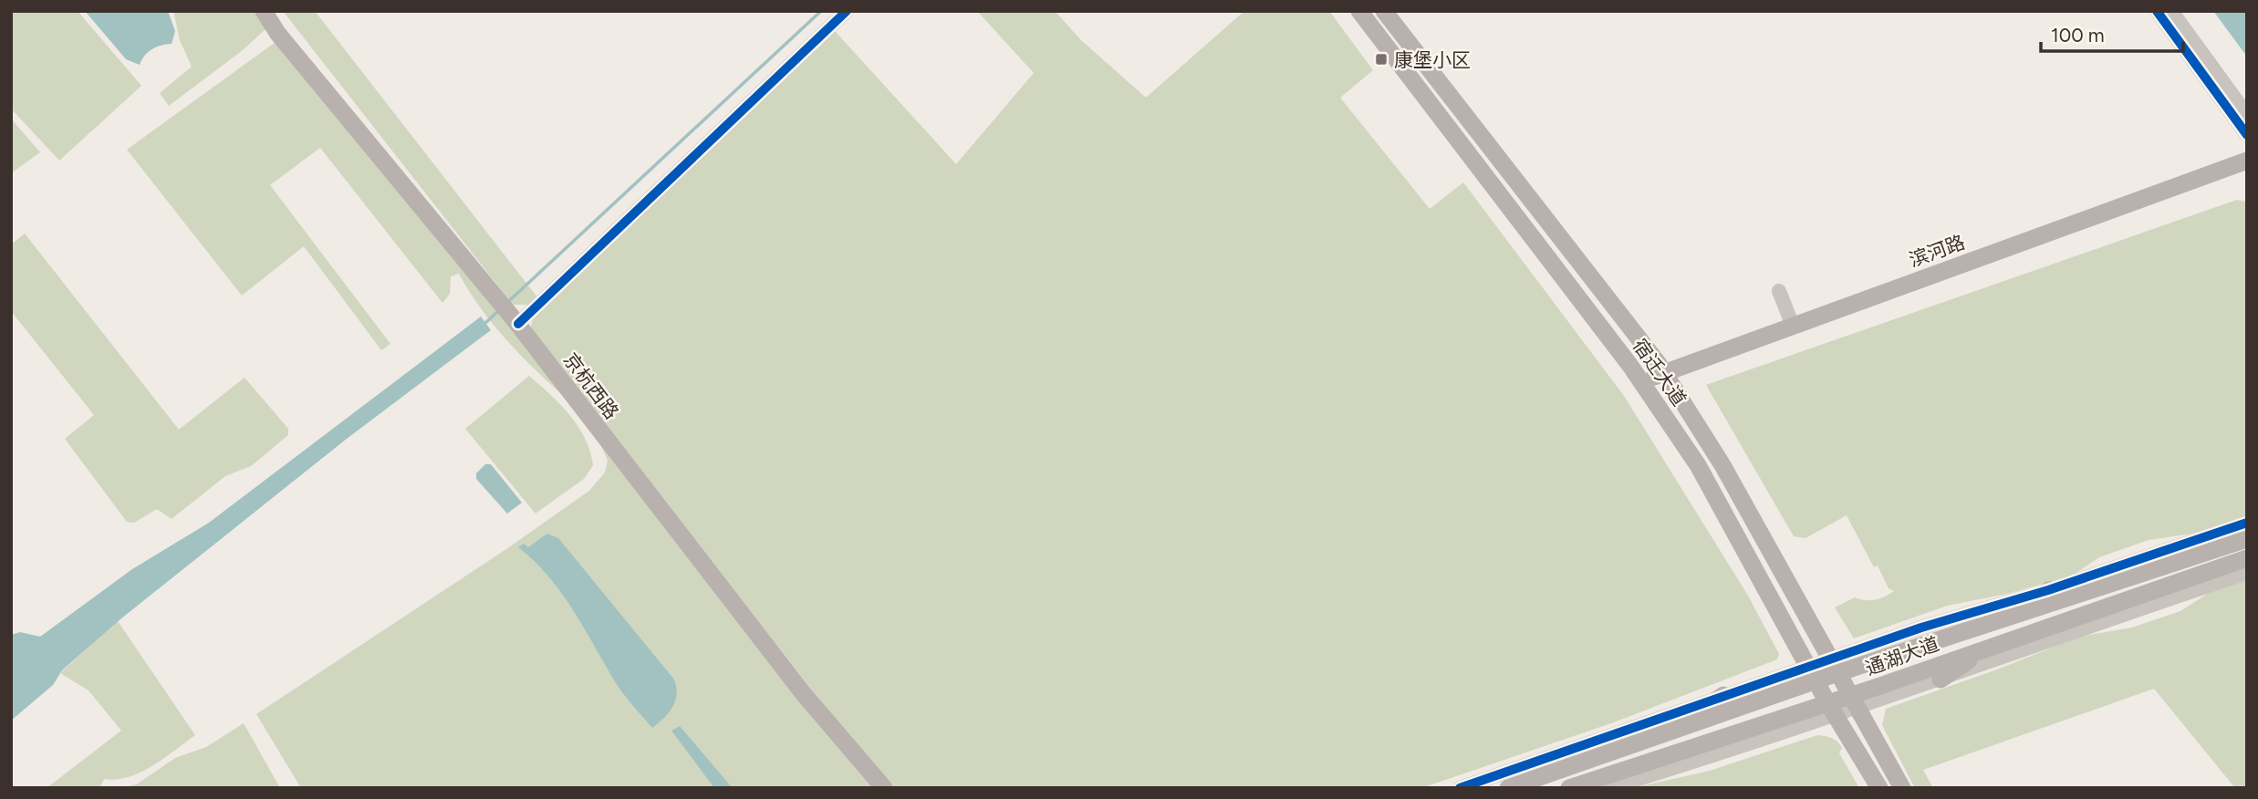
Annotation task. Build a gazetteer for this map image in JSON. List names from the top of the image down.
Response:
{
  "streets": {
    "main road": [
      "滨河路",
      "宿迁大道",
      "京杭西路",
      "通湖大道"
    ]
  },
  "crossings": [
    ["滨河路", "宿迁大道"],
    ["宿迁大道", "通湖大道"]
  ],
  "places": {
    "transit": ["康堡小区"]
  },
  "scale_bar": "100 m"
}
